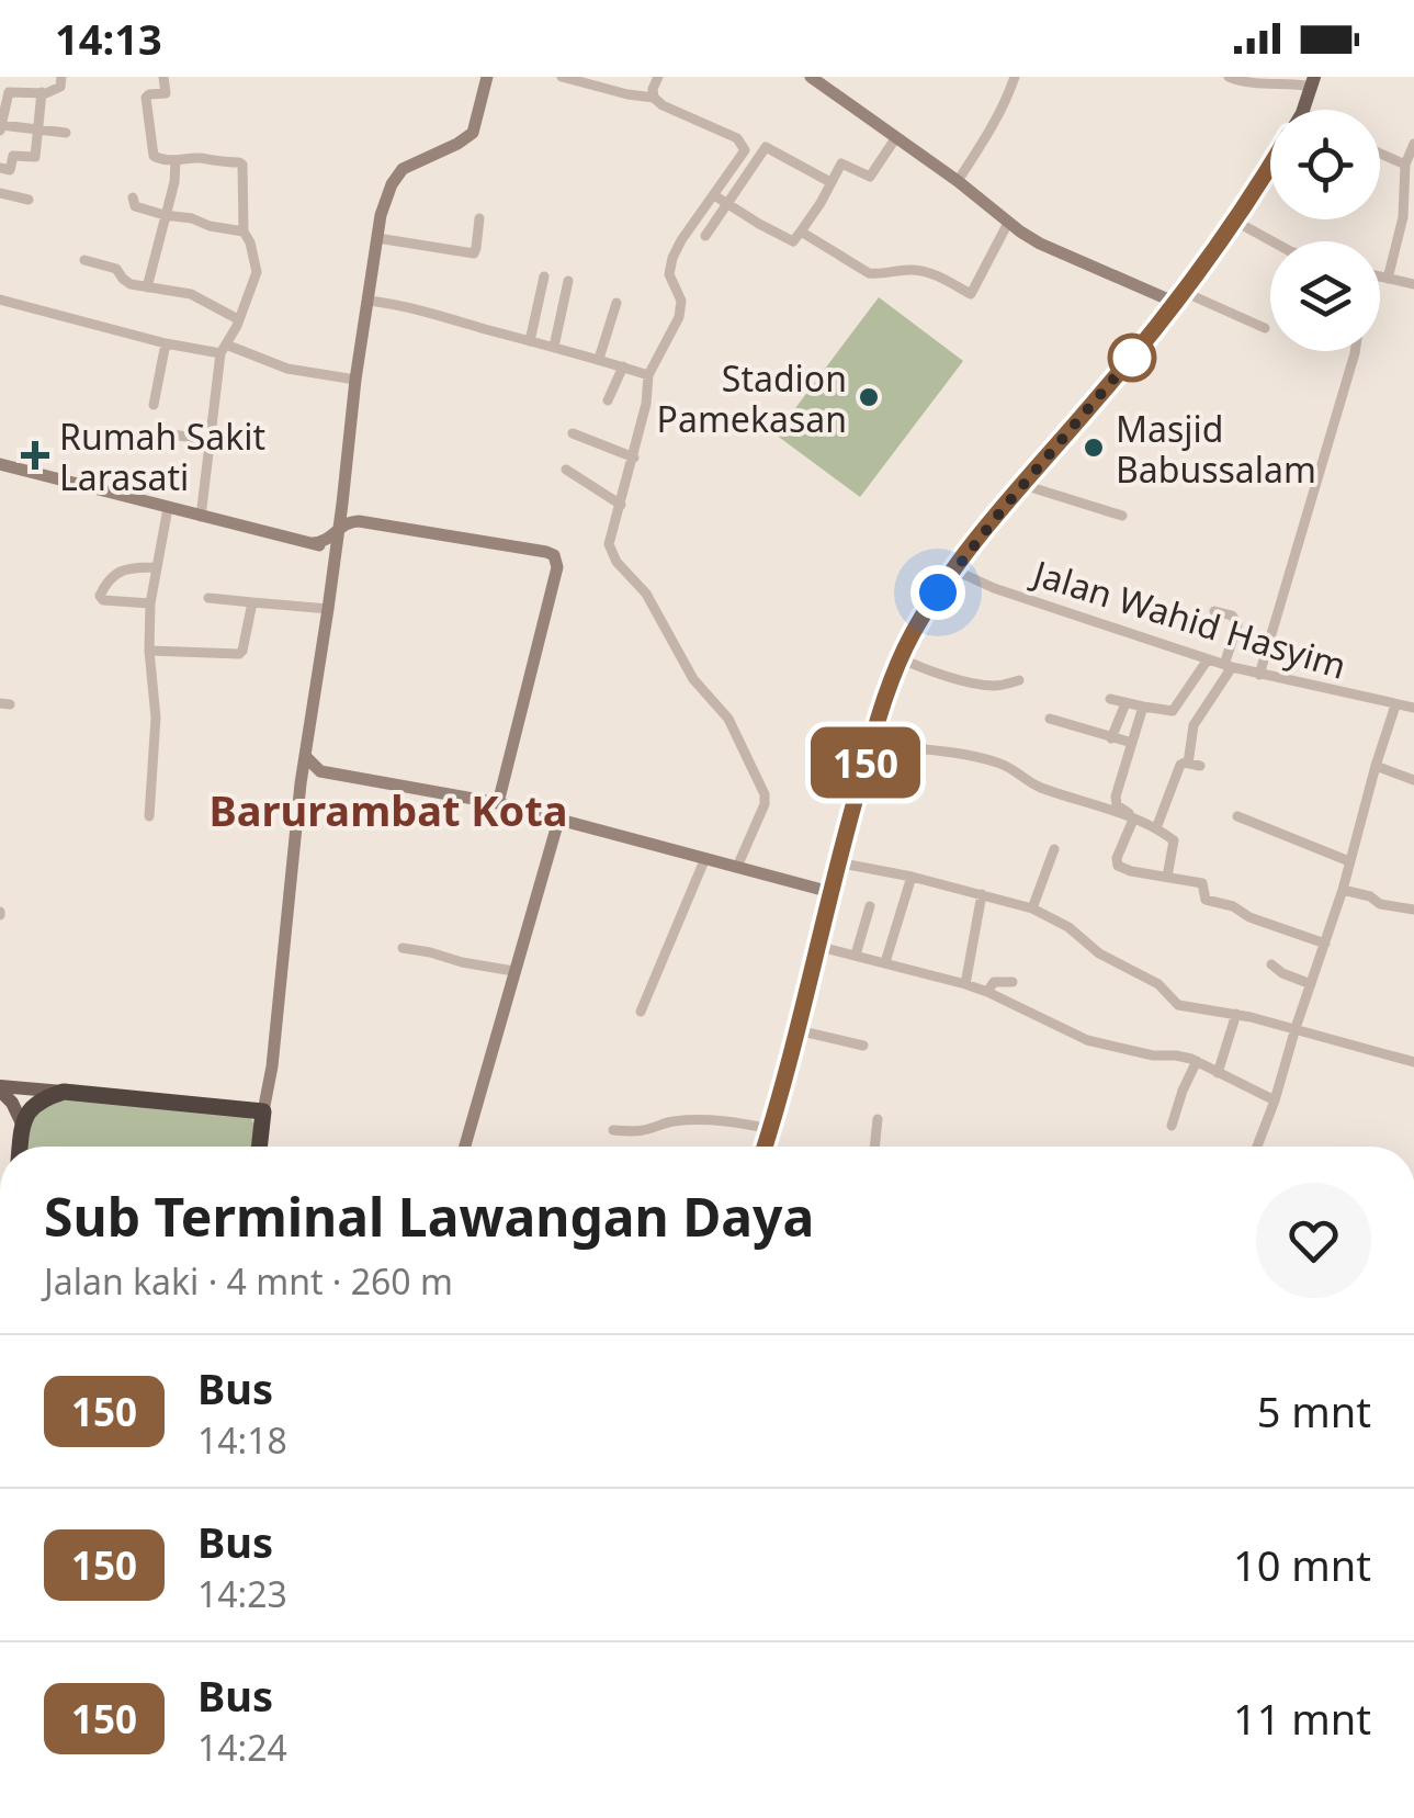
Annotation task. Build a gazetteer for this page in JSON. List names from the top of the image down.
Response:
{
  "streets": {
    "street": ["Jalan Wahid Hasyim"]
  },
  "districts": ["Barurambat Kota"],
  "places": {
    "other": ["Stadion Pamekasan", "Masjid Babussalam"],
    "health": ["Rumah Sakit Larasati"]
  },
  "lines": ["bus line 150"],
  "page": {
    "status": "14:13",
    "on_map": "150",
    "heading": ["Sub Terminal Lawangan Daya", "Jalan kaki · 4 mnt · 260 m"],
    "list": [
      {
        "mark": "150",
        "name": "Bus",
        "note": "14:18",
        "value": "5 mnt"
      },
      {
        "mark": "150",
        "name": "Bus",
        "note": "14:23",
        "value": "10 mnt"
      },
      {
        "mark": "150",
        "name": "Bus",
        "note": "14:24",
        "value": "11 mnt"
      }
    ]
  }
}
